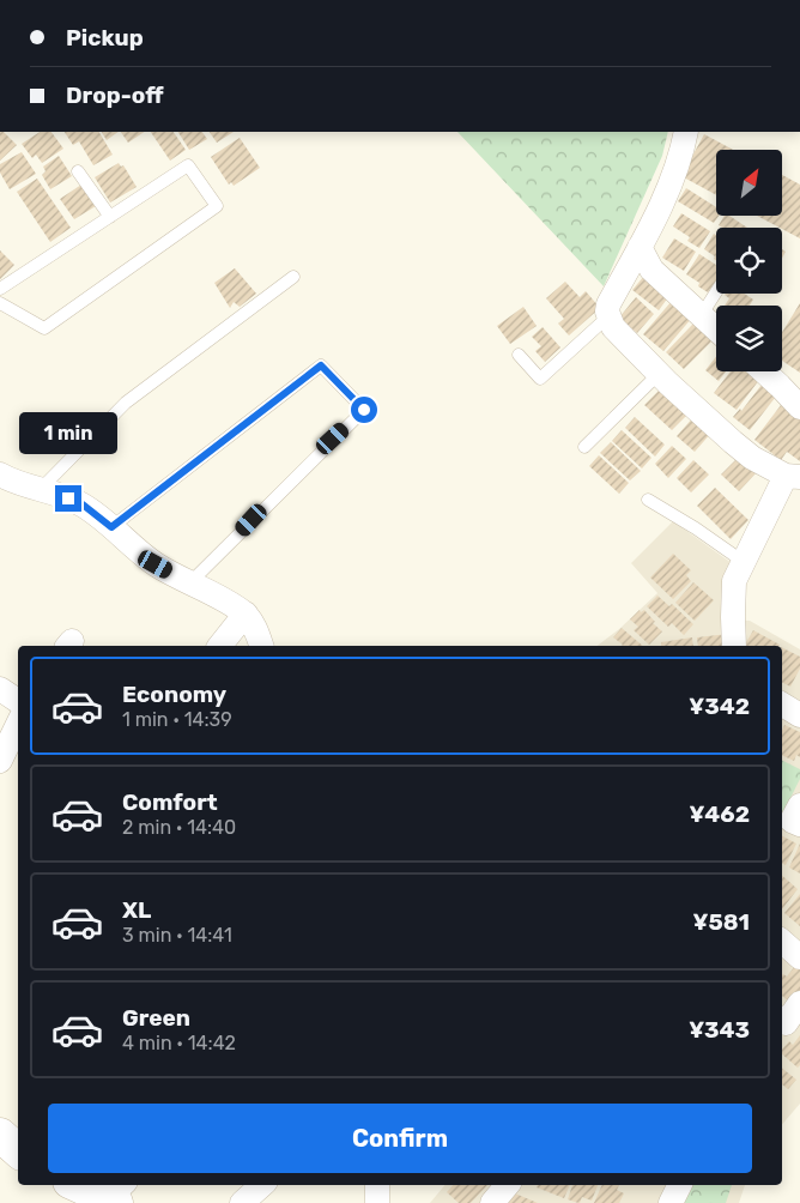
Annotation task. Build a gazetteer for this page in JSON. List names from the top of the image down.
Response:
{
  "north": "top right",
  "page": {
    "banner": ["Pickup", "Drop-off"],
    "bubble": "1 min",
    "list": [
      {
        "name": "Economy",
        "note": "1 min · 14:39",
        "value": "¥342"
      },
      {
        "name": "Comfort",
        "note": "2 min · 14:40",
        "value": "¥462"
      },
      {
        "name": "XL",
        "note": "3 min · 14:41",
        "value": "¥581"
      },
      {
        "name": "Green",
        "note": "4 min · 14:42",
        "value": "¥343"
      }
    ],
    "buttons": "Confirm"
  }
}
